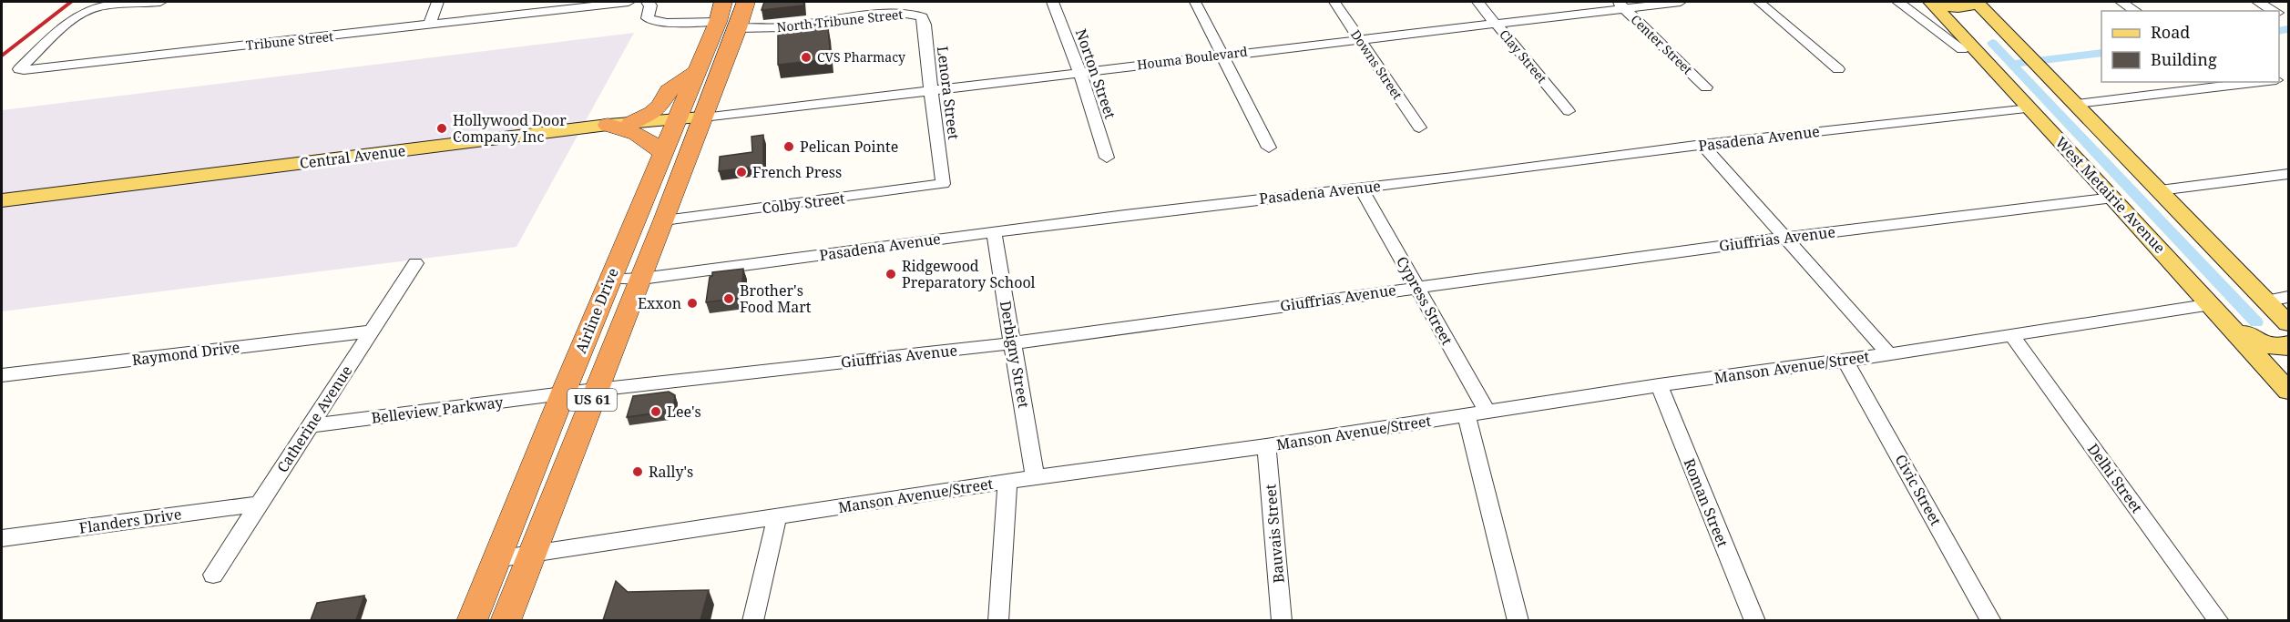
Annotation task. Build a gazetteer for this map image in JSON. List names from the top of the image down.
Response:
{
  "streets": {
    "highway": ["Airline Drive", "US 61"],
    "main road": ["Central Avenue", "West Metairie Avenue"],
    "street": [
      "North Tribune Street",
      "Tribune Street",
      "Center Street",
      "Clay Street",
      "Houma Boulevard",
      "Downs Street",
      "Norton Street",
      "Lenora Street",
      "Pasadena Avenue",
      "Colby Street",
      "Giuffrias Avenue",
      "Cypress Street",
      "Raymond Drive",
      "Derbigny Street",
      "Manson Avenue/Street",
      "Belleview Parkway",
      "Catherine Avenue",
      "Delhi Street",
      "Civic Street",
      "Roman Street",
      "Flanders Drive",
      "Bauvais Street"
    ]
  },
  "crossings": [
    ["North Tribune Street", "Lenora Street"],
    ["North Tribune Street", "Airline Drive"],
    ["Center Street", "Houma Boulevard"],
    ["Clay Street", "Houma Boulevard"],
    ["Houma Boulevard", "Downs Street"],
    ["Houma Boulevard", "Norton Street"],
    ["Houma Boulevard", "Lenora Street"],
    ["Houma Boulevard", "Central Avenue"],
    ["Houma Boulevard", "Airline Drive"],
    ["Lenora Street", "Colby Street"],
    ["Pasadena Avenue", "West Metairie Avenue"],
    ["Pasadena Avenue", "Cypress Street"],
    ["Pasadena Avenue", "Airline Drive"],
    ["Pasadena Avenue", "Derbigny Street"],
    ["Central Avenue", "Airline Drive"],
    ["West Metairie Avenue", "Giuffrias Avenue"],
    ["West Metairie Avenue", "Manson Avenue/Street"],
    ["Colby Street", "Airline Drive"],
    ["Giuffrias Avenue", "Cypress Street"],
    ["Giuffrias Avenue", "Airline Drive"],
    ["Giuffrias Avenue", "Derbigny Street"],
    ["Giuffrias Avenue", "Belleview Parkway"],
    ["Cypress Street", "Manson Avenue/Street"],
    ["Airline Drive", "Manson Avenue/Street"],
    ["Airline Drive", "Belleview Parkway"],
    ["Raymond Drive", "Catherine Avenue"],
    ["Derbigny Street", "Manson Avenue/Street"],
    ["Manson Avenue/Street", "Delhi Street"],
    ["Manson Avenue/Street", "Civic Street"],
    ["Manson Avenue/Street", "Roman Street"],
    ["Manson Avenue/Street", "Bauvais Street"],
    ["Belleview Parkway", "Catherine Avenue"],
    ["Catherine Avenue", "Flanders Drive"]
  ],
  "places": [
    "CVS Pharmacy",
    "Hollywood Door Company Inc",
    "Pelican Pointe",
    "French Press",
    "Ridgewood Preparatory School",
    "Brother's Food Mart",
    "Exxon",
    "Lee's",
    "Rally's"
  ],
  "legend": ["Road", "Building"]
}
